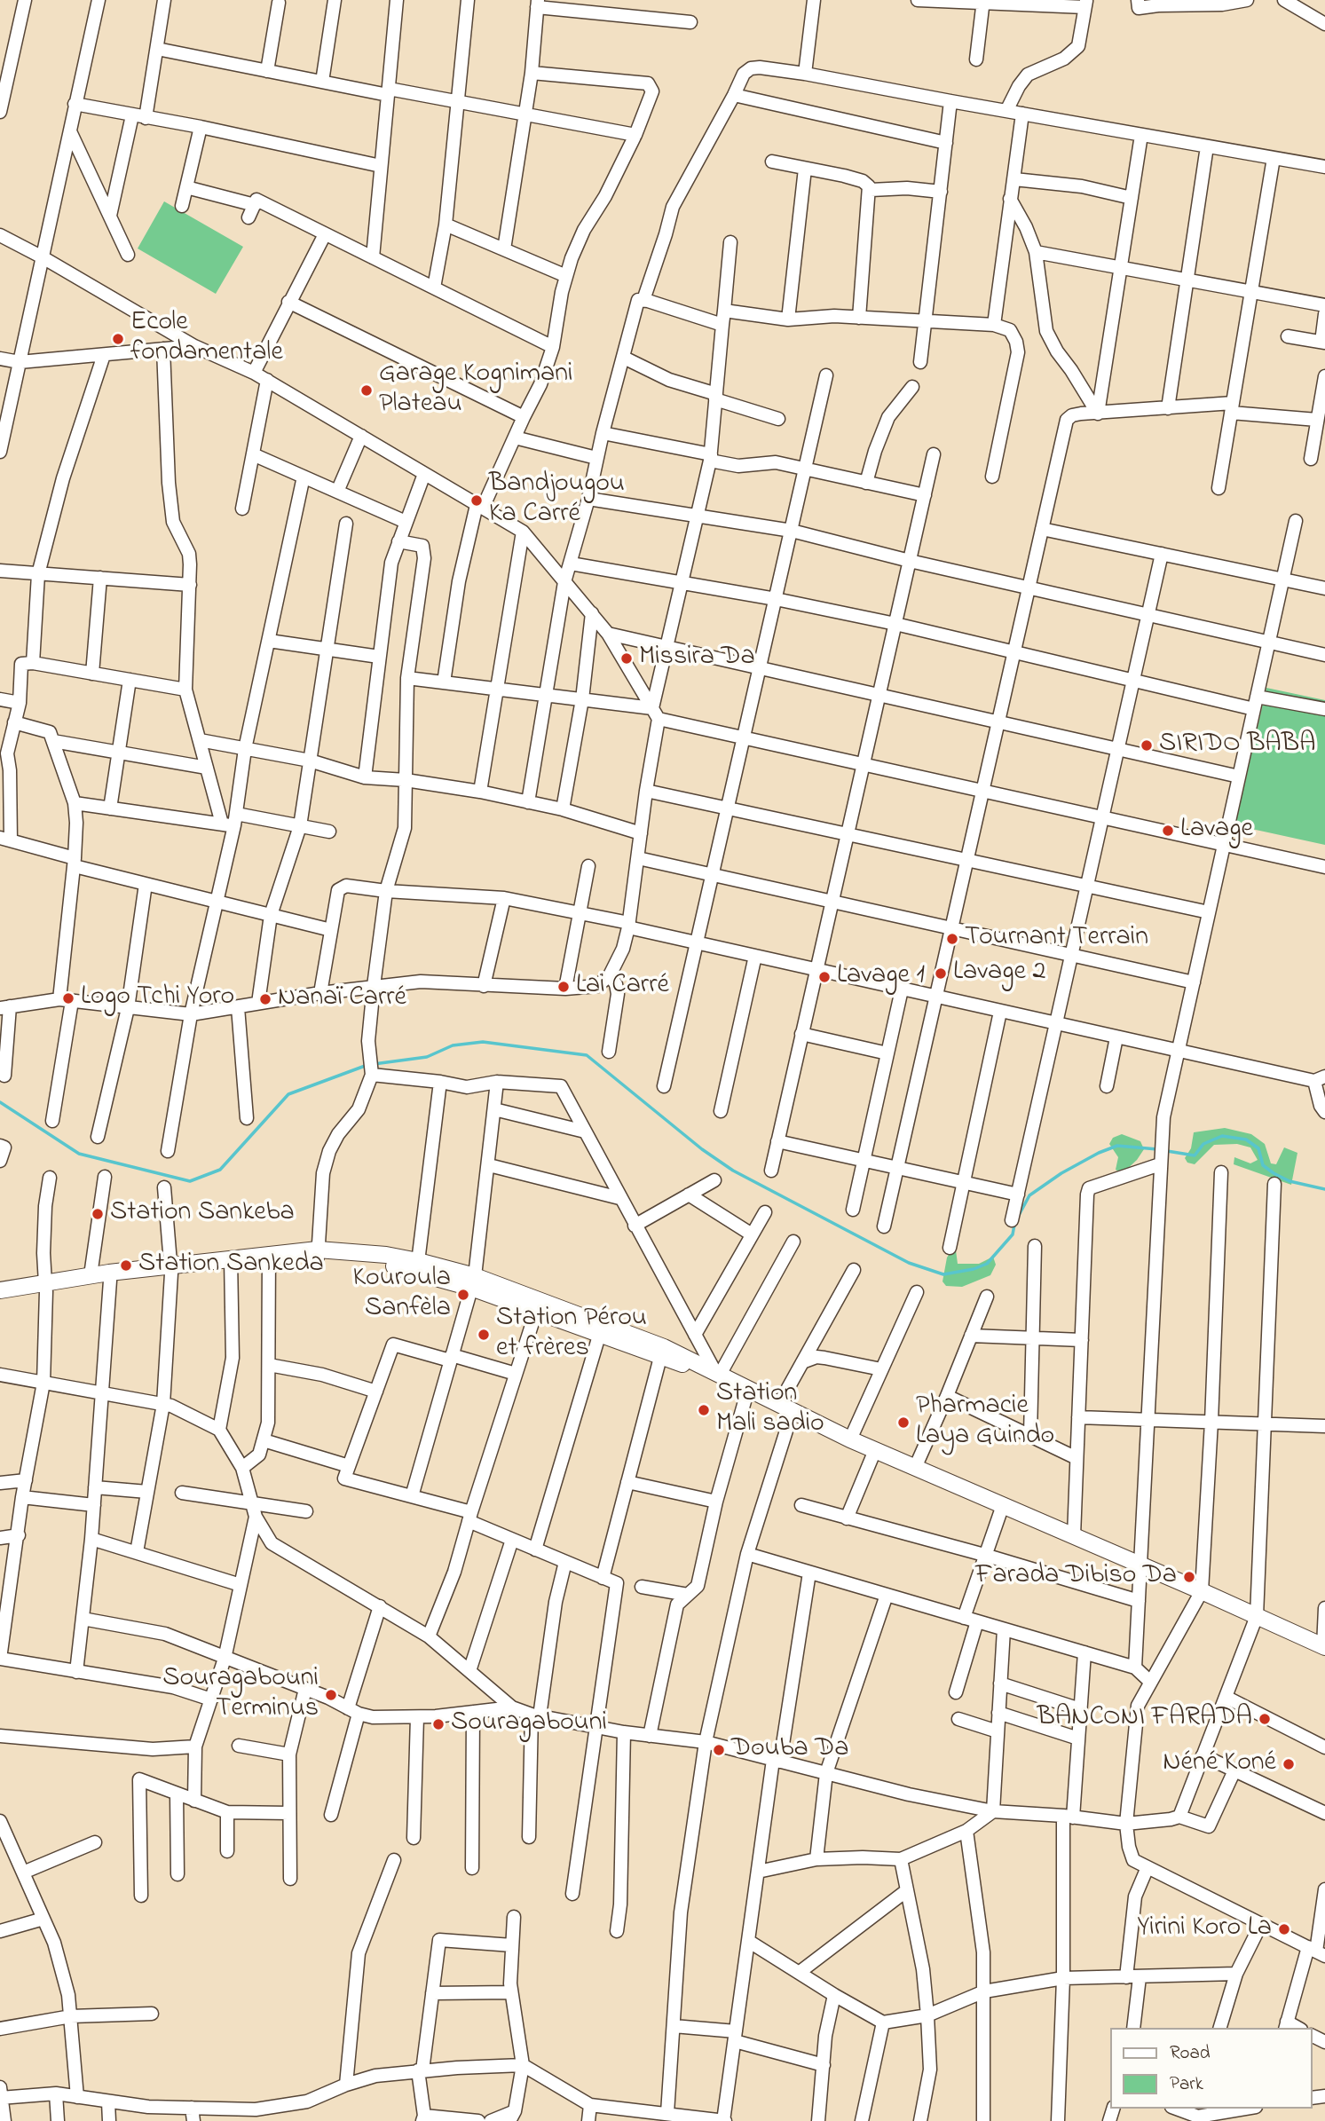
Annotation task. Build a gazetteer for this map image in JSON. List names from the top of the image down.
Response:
{
  "places": [
    "Ecole fondamentale",
    "Garage Kognimani Plateau",
    "Bandjougou Ka Carré",
    "Missira Da",
    "SIRIDO BABA",
    "Lavage",
    "Tournant Terrain",
    "Lavage 2",
    "Lavage 1",
    "Lai Carré",
    "Logo Tchi Yoro",
    "Nanaï Carré",
    "Station Sankeba",
    "Station Sankeda",
    "Kouroula Sanfèla",
    "Station Pérou et frères",
    "Station Mali sadio",
    "Pharmacie Laya Guindo",
    "Farada Dibiso Da",
    "Souragabouni Terminus",
    "BANCONI FARADA",
    "Souragabouni",
    "Douba Da",
    "Néné Koné",
    "Yirini Koro La"
  ],
  "legend": ["Road", "Park"]
}
